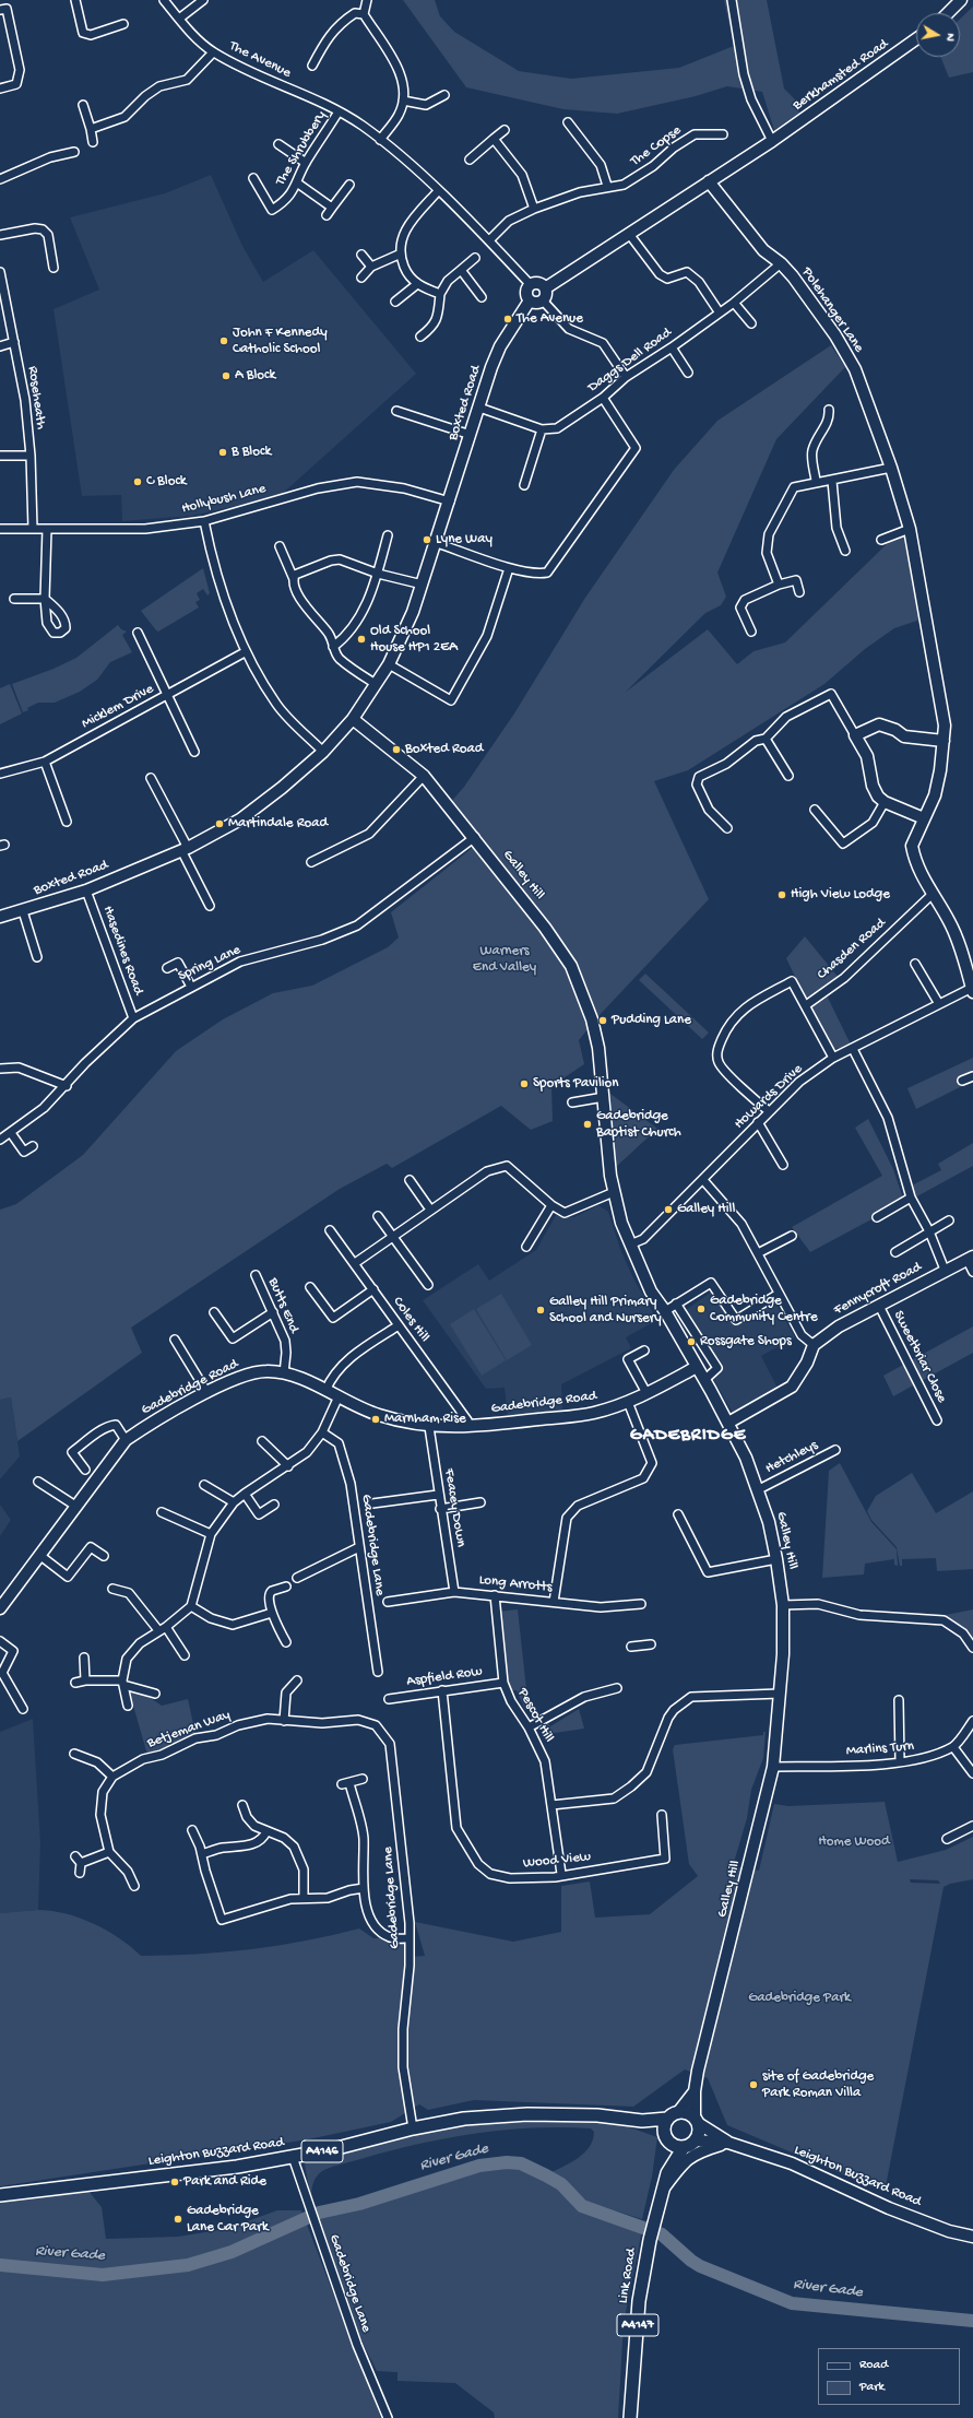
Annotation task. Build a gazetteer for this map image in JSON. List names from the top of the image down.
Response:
{
  "streets": {
    "main road": [
      "A4146",
      "Leighton Buzzard Road",
      "Link Road",
      "A4147"
    ],
    "street": [
      "The Avenue",
      "Berkhamsted Road",
      "The Copse",
      "The Shrubbery",
      "Polehanger Lane",
      "Daggs Dell Road",
      "Roseheath",
      "Boxted Road",
      "Hollybush Lane",
      "Micklem Drive",
      "Galley Hill",
      "Chasden Road",
      "Hasedines Road",
      "Spring Lane",
      "Howards Drive",
      "Fennycroft Road",
      "Butts End",
      "Coles Hill",
      "Sweetbriar Close",
      "Gadebridge Road",
      "Hetchleys",
      "Feacey Down",
      "Gadebridge Lane",
      "Long Arrotts",
      "Aspfield Row",
      "Pescot Hill",
      "Betjeman Way",
      "Marlins Turn",
      "Wood View"
    ]
  },
  "crossings": [
    ["The Avenue", "The Copse"],
    ["The Avenue", "The Shrubbery"],
    ["The Avenue", "Boxted Road"],
    ["Polehanger Lane", "Daggs Dell Road"],
    ["Roseheath", "Hollybush Lane"],
    ["Boxted Road", "Hollybush Lane"],
    ["Boxted Road", "Galley Hill"],
    ["Boxted Road", "Hasedines Road"],
    ["Galley Hill", "Spring Lane"],
    ["Galley Hill", "Howards Drive"],
    ["Galley Hill", "Fennycroft Road"],
    ["Galley Hill", "Gadebridge Road"],
    ["Galley Hill", "Hetchleys"],
    ["Galley Hill", "Marlins Turn"],
    ["Galley Hill", "Leighton Buzzard Road"],
    ["Galley Hill", "Link Road"],
    ["Hasedines Road", "Spring Lane"],
    ["Fennycroft Road", "Sweetbriar Close"],
    ["Butts End", "Gadebridge Road"],
    ["Coles Hill", "Gadebridge Road"],
    ["Gadebridge Road", "Feacey Down"],
    ["Feacey Down", "Long Arrotts"],
    ["Gadebridge Lane", "Betjeman Way"],
    ["Gadebridge Lane", "Leighton Buzzard Road"],
    ["Long Arrotts", "Pescot Hill"],
    ["Aspfield Row", "Pescot Hill"],
    ["Aspfield Row", "Wood View"],
    ["Pescot Hill", "Wood View"],
    ["Leighton Buzzard Road", "Link Road"]
  ],
  "districts": ["GADEBRIDGE"],
  "water": ["River Gade"],
  "parks": ["Warners End Valley", "Home Wood", "Gadebridge Park"],
  "places": [
    "The Avenue",
    "John F Kennedy Catholic School",
    "A Block",
    "B Block",
    "C Block",
    "Lyne Way",
    "Old School House HP1 2EA",
    "Boxted Road",
    "Martindale Road",
    "High View Lodge",
    "Pudding Lane",
    "Sports Pavilion",
    "Gadebridge Baptist Church",
    "Galley Hill",
    "Gadebridge Community Centre",
    "Galley Hill Primary School and Nursery",
    "Rossgate Shops",
    "Marnham Rise",
    "site of Gadebridge Park Roman Villa",
    "Park and Ride",
    "Gadebridge Lane Car Park"
  ],
  "legend": ["Road", "Park"],
  "north": "right"
}
